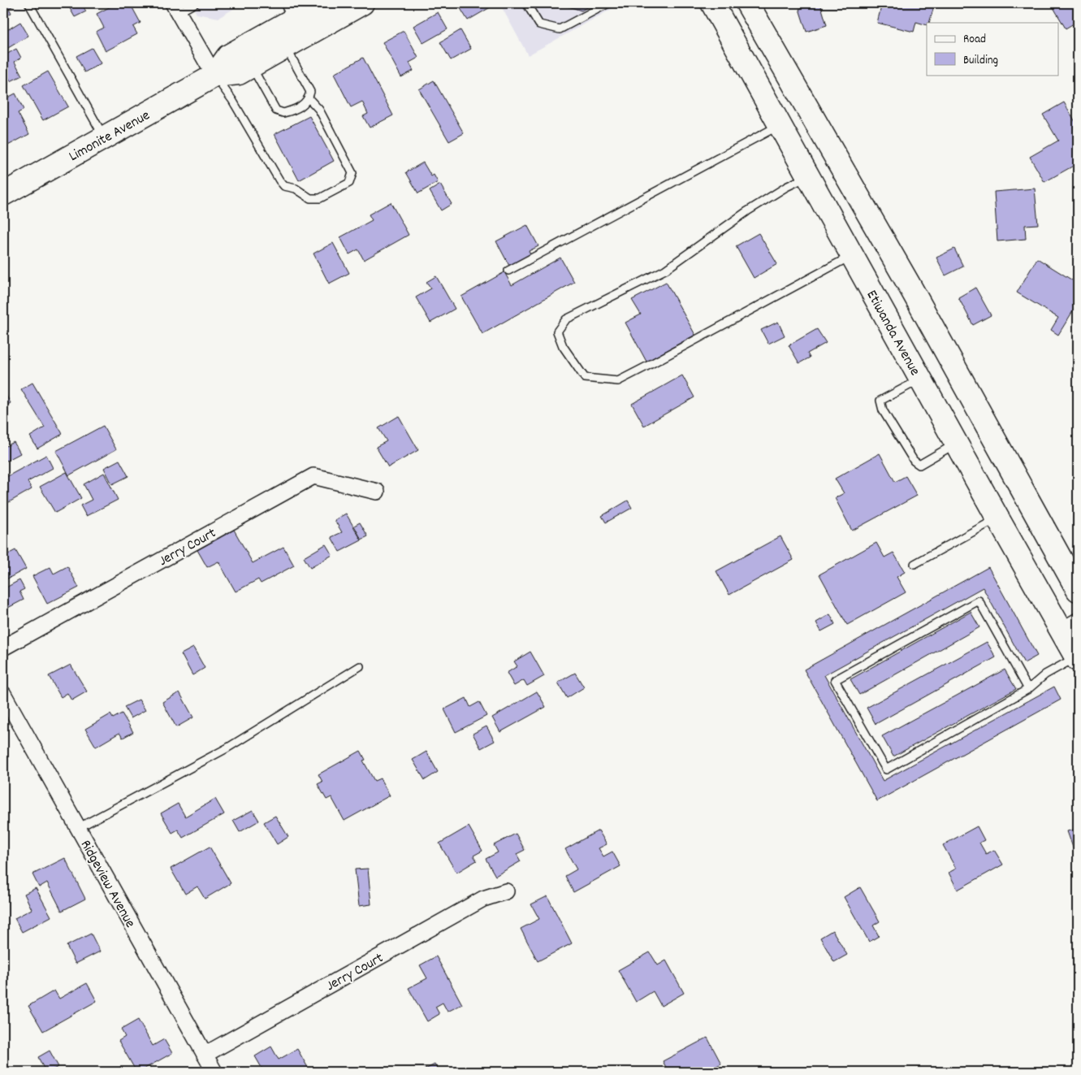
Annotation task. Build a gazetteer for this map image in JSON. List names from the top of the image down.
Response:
{
  "streets": {
    "main road": ["Limonite Avenue", "Etiwanda Avenue"],
    "street": ["Jerry Court", "Ridgeview Avenue"]
  },
  "crossings": [
    ["Jerry Court", "Ridgeview Avenue"]
  ],
  "legend": ["Road", "Building"]
}
